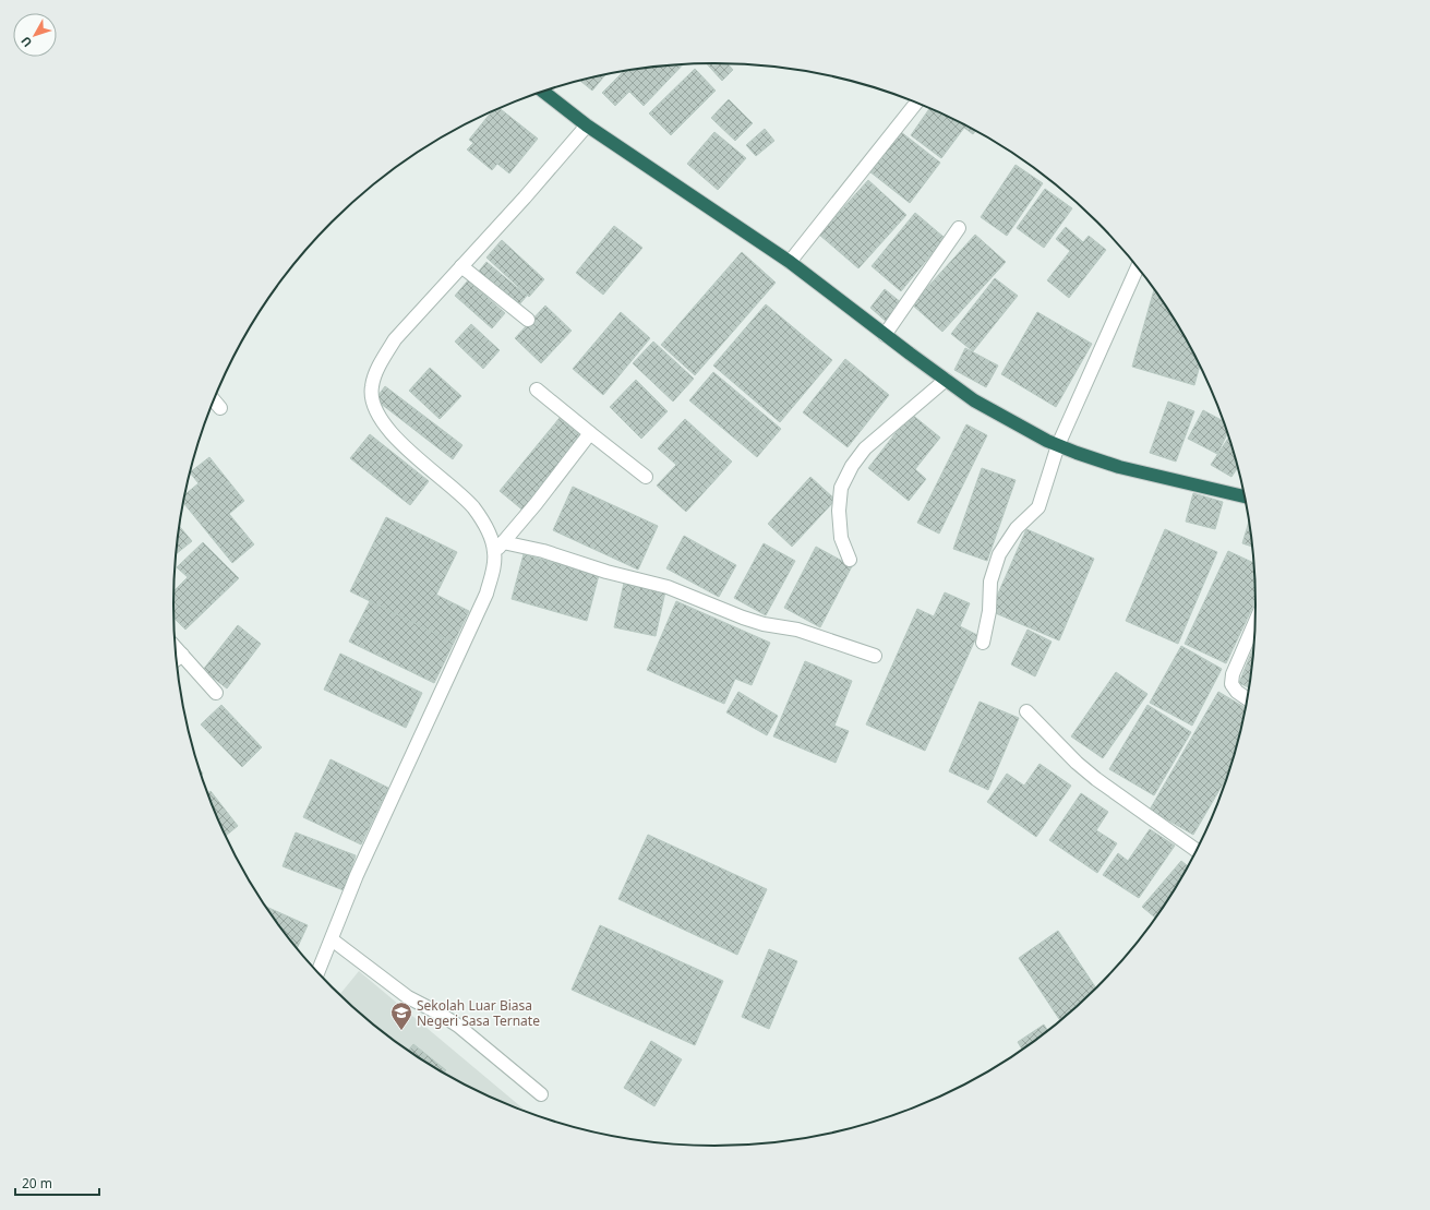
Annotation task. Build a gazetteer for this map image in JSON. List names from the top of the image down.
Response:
{
  "places": {
    "school or university": ["Sekolah Luar Biasa Negeri Sasa Ternate"]
  },
  "scale_bar": "20 m",
  "north": "bottom left"
}
